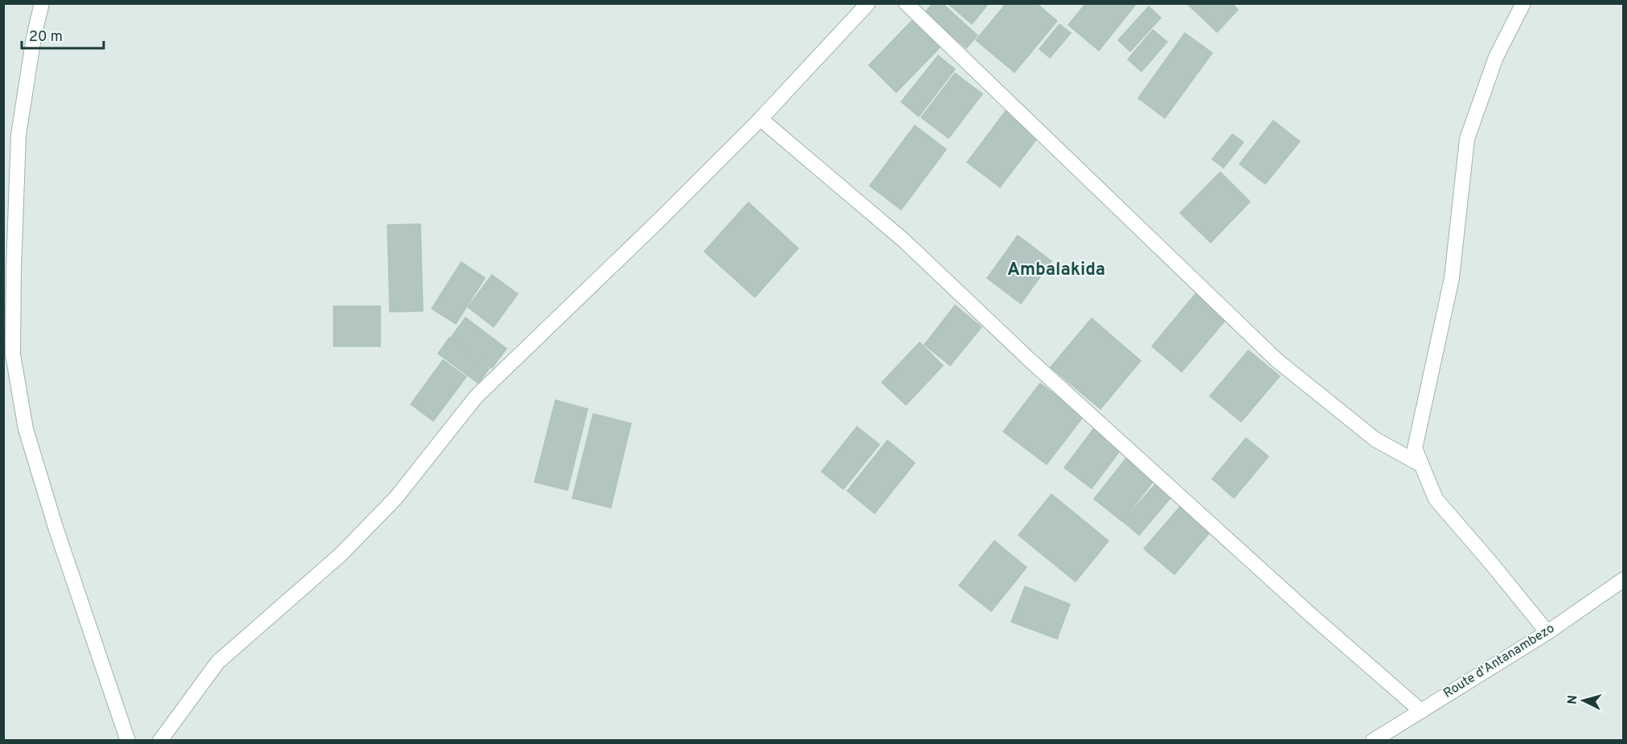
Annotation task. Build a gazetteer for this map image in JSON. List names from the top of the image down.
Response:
{
  "streets": {
    "street": ["Route d'Antanambezo"]
  },
  "districts": ["Ambalakida"],
  "scale_bar": "20 m",
  "north": "left"
}
